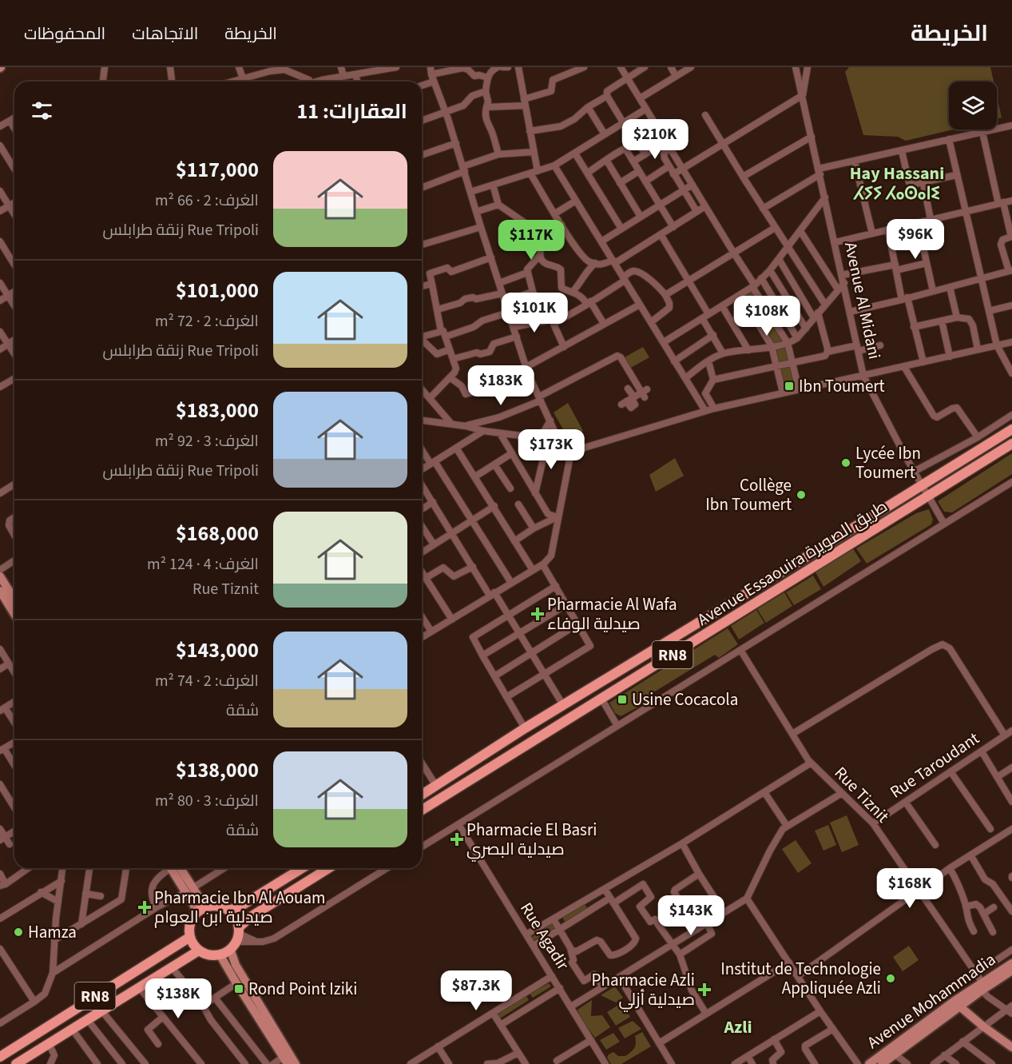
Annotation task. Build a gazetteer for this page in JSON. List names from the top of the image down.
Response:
{
  "streets": {
    "main road": ["Avenue Essaouira طريق الصويرة", "RN8"],
    "street": [
      "Avenue Al Midani",
      "Rue Taroudant",
      "Rue Tiznit",
      "Rue Agadir",
      "Avenue Mohammadia"
    ]
  },
  "crossings": [
    ["Avenue Al Midani", "Avenue Essaouira طريق الصويرة"],
    ["Rue Taroudant", "Rue Tiznit"],
    ["Rue Tiznit", "Avenue Mohammadia"]
  ],
  "districts": ["Hay Hassani ⵃⵢⵢ ⵃⴰⵙⴰⵏⵉ", "Azli"],
  "places": {
    "transit": ["Ibn Toumert", "Usine Cocacola", "Rond Point Iziki"],
    "other": [
      "Lycée Ibn Toumert",
      "Collège Ibn Toumert",
      "Hamza",
      "Institut de Technologie Appliquée Azli"
    ],
    "health": [
      "Pharmacie Al Wafa صيدلية الوفاء",
      "Pharmacie El Basri صيدلية البصري",
      "Pharmacie Ibn Al Aouam صيدلية ابن العوام",
      "Pharmacie Azli صيدلية أزلي"
    ]
  },
  "page": {
    "header": "الخريطة",
    "nav": ["الخريطة", "الاتجاهات", "المحفوظات"],
    "heading": "العقارات: 11",
    "price": [
      "$210K",
      "$96K",
      "$117K",
      "$101K",
      "$108K",
      "$183K",
      "$173K",
      "$168K",
      "$143K",
      "$87.3K",
      "$138K"
    ],
    "list": [
      {
        "name": "$117,000",
        "note": "الغرف: 2 · 66 m² · Rue Tripoli زنقة طرابلس"
      },
      {
        "name": "$101,000",
        "note": "الغرف: 2 · 72 m² · Rue Tripoli زنقة طرابلس"
      },
      {
        "name": "$183,000",
        "note": "الغرف: 3 · 92 m² · Rue Tripoli زنقة طرابلس"
      },
      {
        "name": "$168,000",
        "note": "الغرف: 4 · 124 m² · Rue Tiznit"
      },
      {
        "name": "$143,000",
        "note": "الغرف: 2 · 74 m² · شقة"
      },
      {
        "name": "$138,000",
        "note": "الغرف: 3 · 80 m² · شقة"
      }
    ]
  }
}
